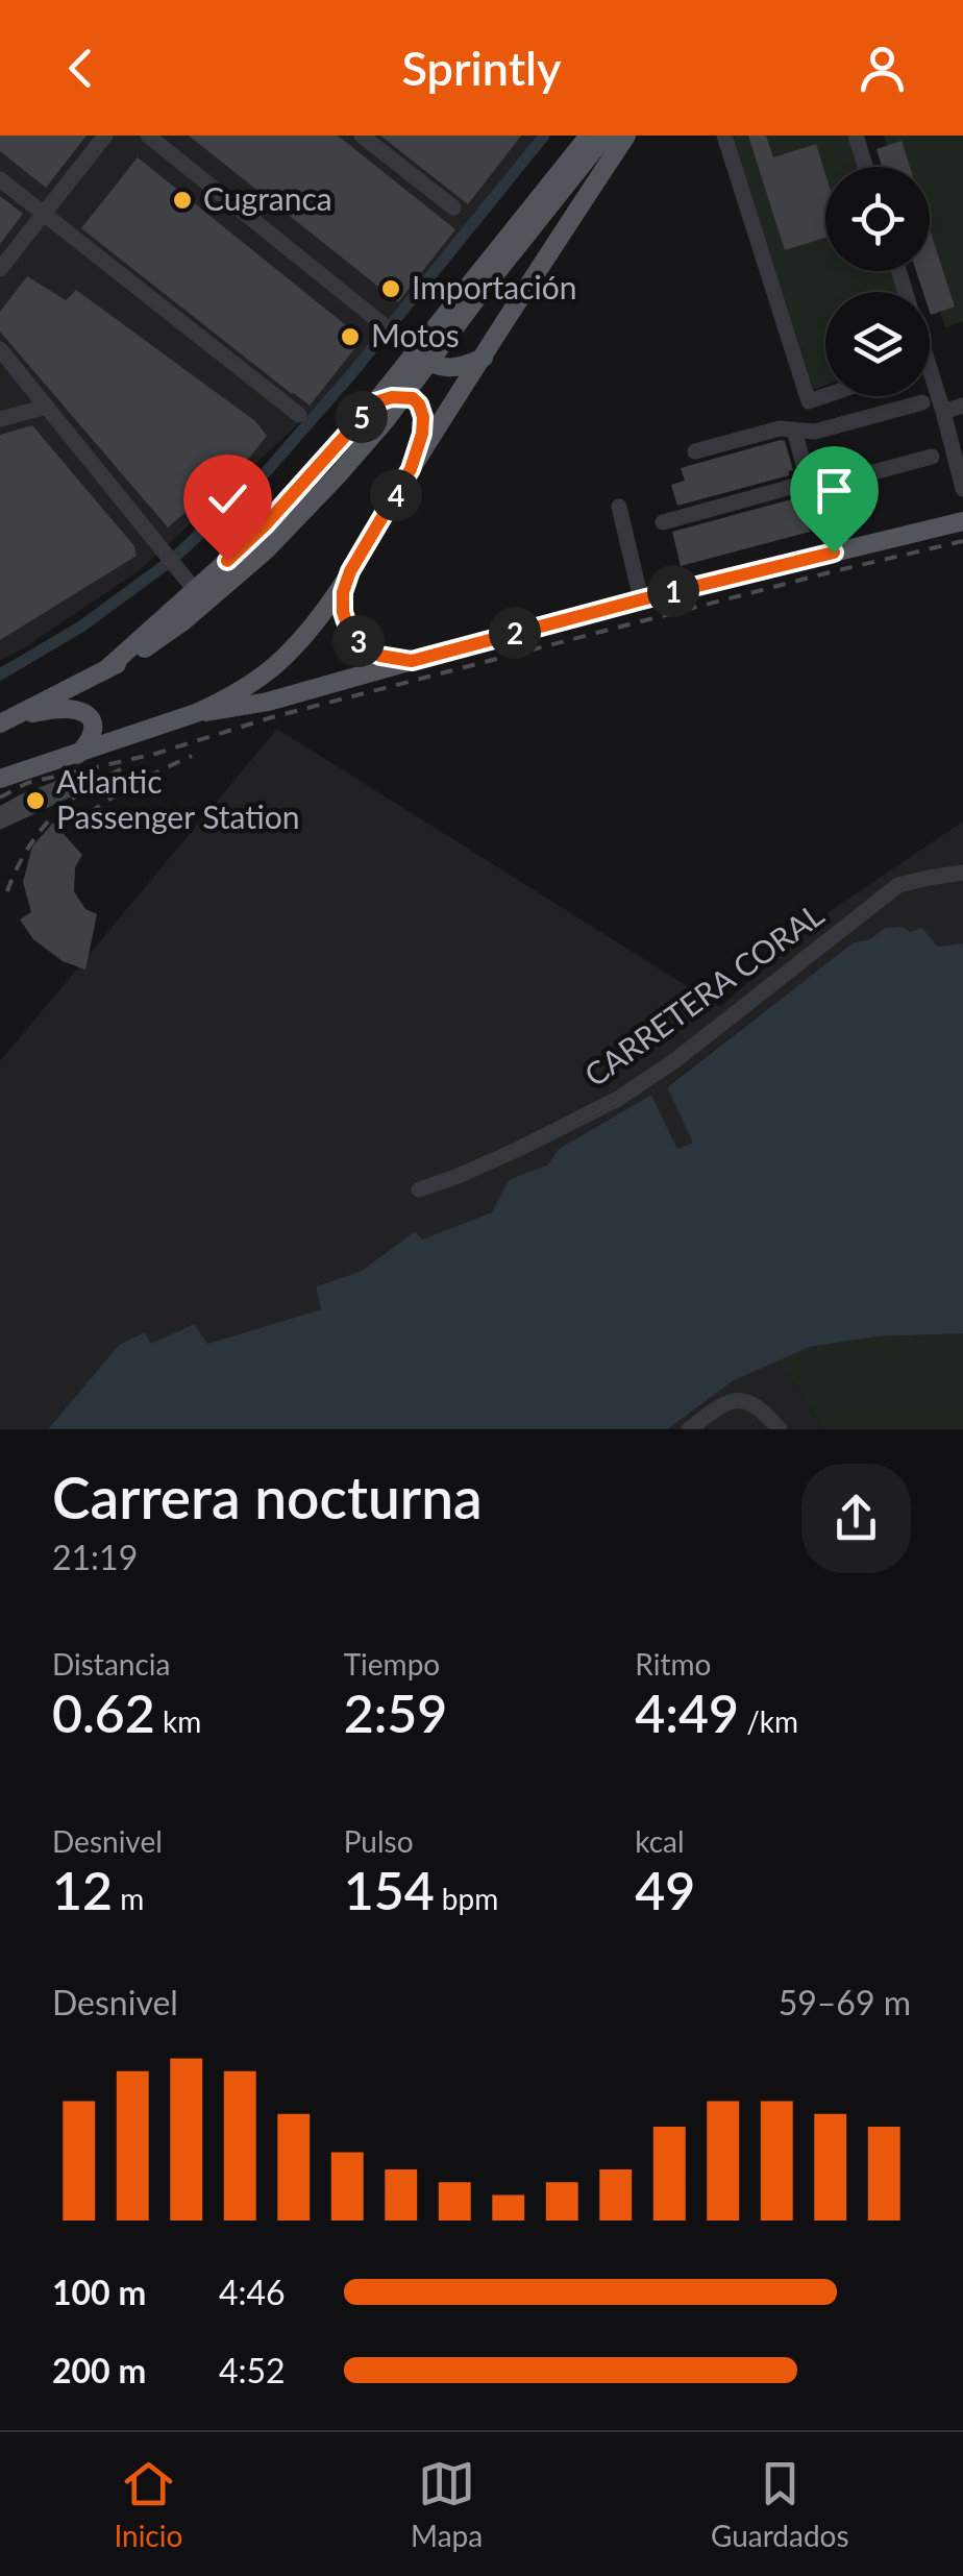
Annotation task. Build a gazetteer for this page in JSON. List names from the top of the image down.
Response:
{
  "streets": {
    "street": ["CARRETERA CORAL"]
  },
  "places": [
    "Cugranca",
    "Importación",
    "Motos",
    "Atlantic Passenger Station"
  ],
  "page": {
    "header": "Sprintly",
    "pins": [
      "5",
      "4",
      "1",
      "2",
      "3"
    ],
    "heading": ["Carrera nocturna", "21:19"],
    "stats": [
      ["Distancia", "0.62 km"],
      ["Tiempo", "2:59"],
      ["Ritmo", "4:49 /km"],
      ["Desnivel", "12 m"],
      ["Pulso", "154 bpm"],
      ["kcal", "49"]
    ],
    "chart": ["Desnivel", "59–69 m"],
    "list": [
      {
        "name": "100 m",
        "note": "4:46"
      },
      {
        "name": "200 m",
        "note": "4:52"
      }
    ],
    "tabs": ["Inicio", "Mapa", "Guardados"]
  }
}
